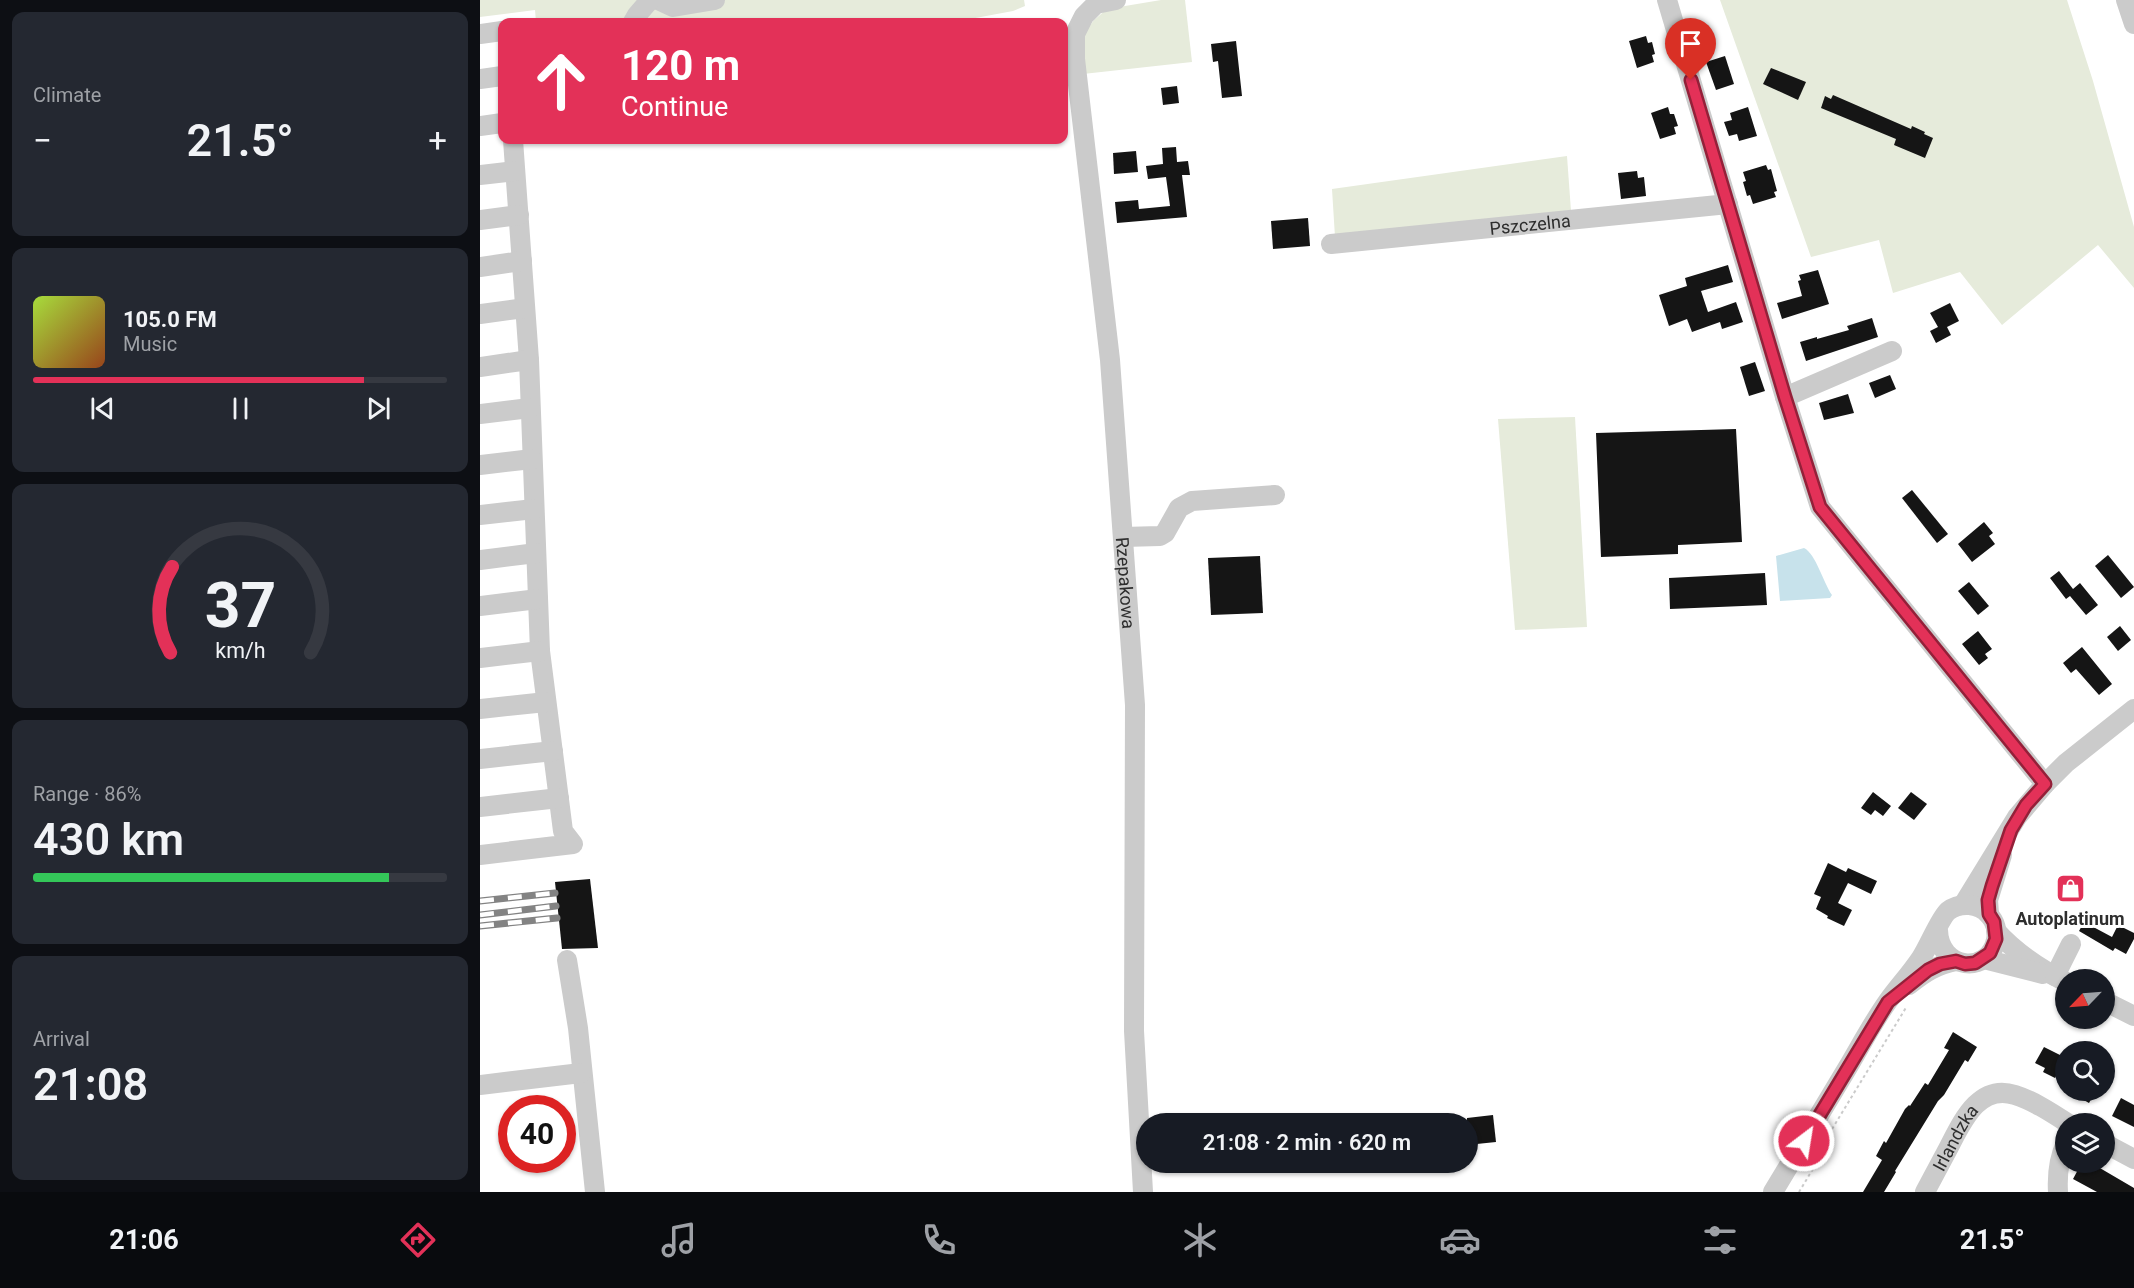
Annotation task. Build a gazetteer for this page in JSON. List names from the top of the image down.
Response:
{
  "streets": {
    "street": ["Pszczelna", "Rzepakowa", "Irlandzka"]
  },
  "places": {
    "shop": ["Autoplatinum"]
  },
  "north": "bottom left",
  "page": {
    "tile": [
      "Climate",
      ["Range · 86%", "430 km"],
      ["Arrival", "21:08"]
    ],
    "turn": ["120 m", "Continue"],
    "heat": ["−", "21.5°", "+"],
    "song": ["105.0 FM", "Music"],
    "limit": "40",
    "trip": "21:08 · 2 min · 620 m",
    "tabs": ["21:06", "21.5°"],
    "gauge": ["37", "km/h"]
  }
}
